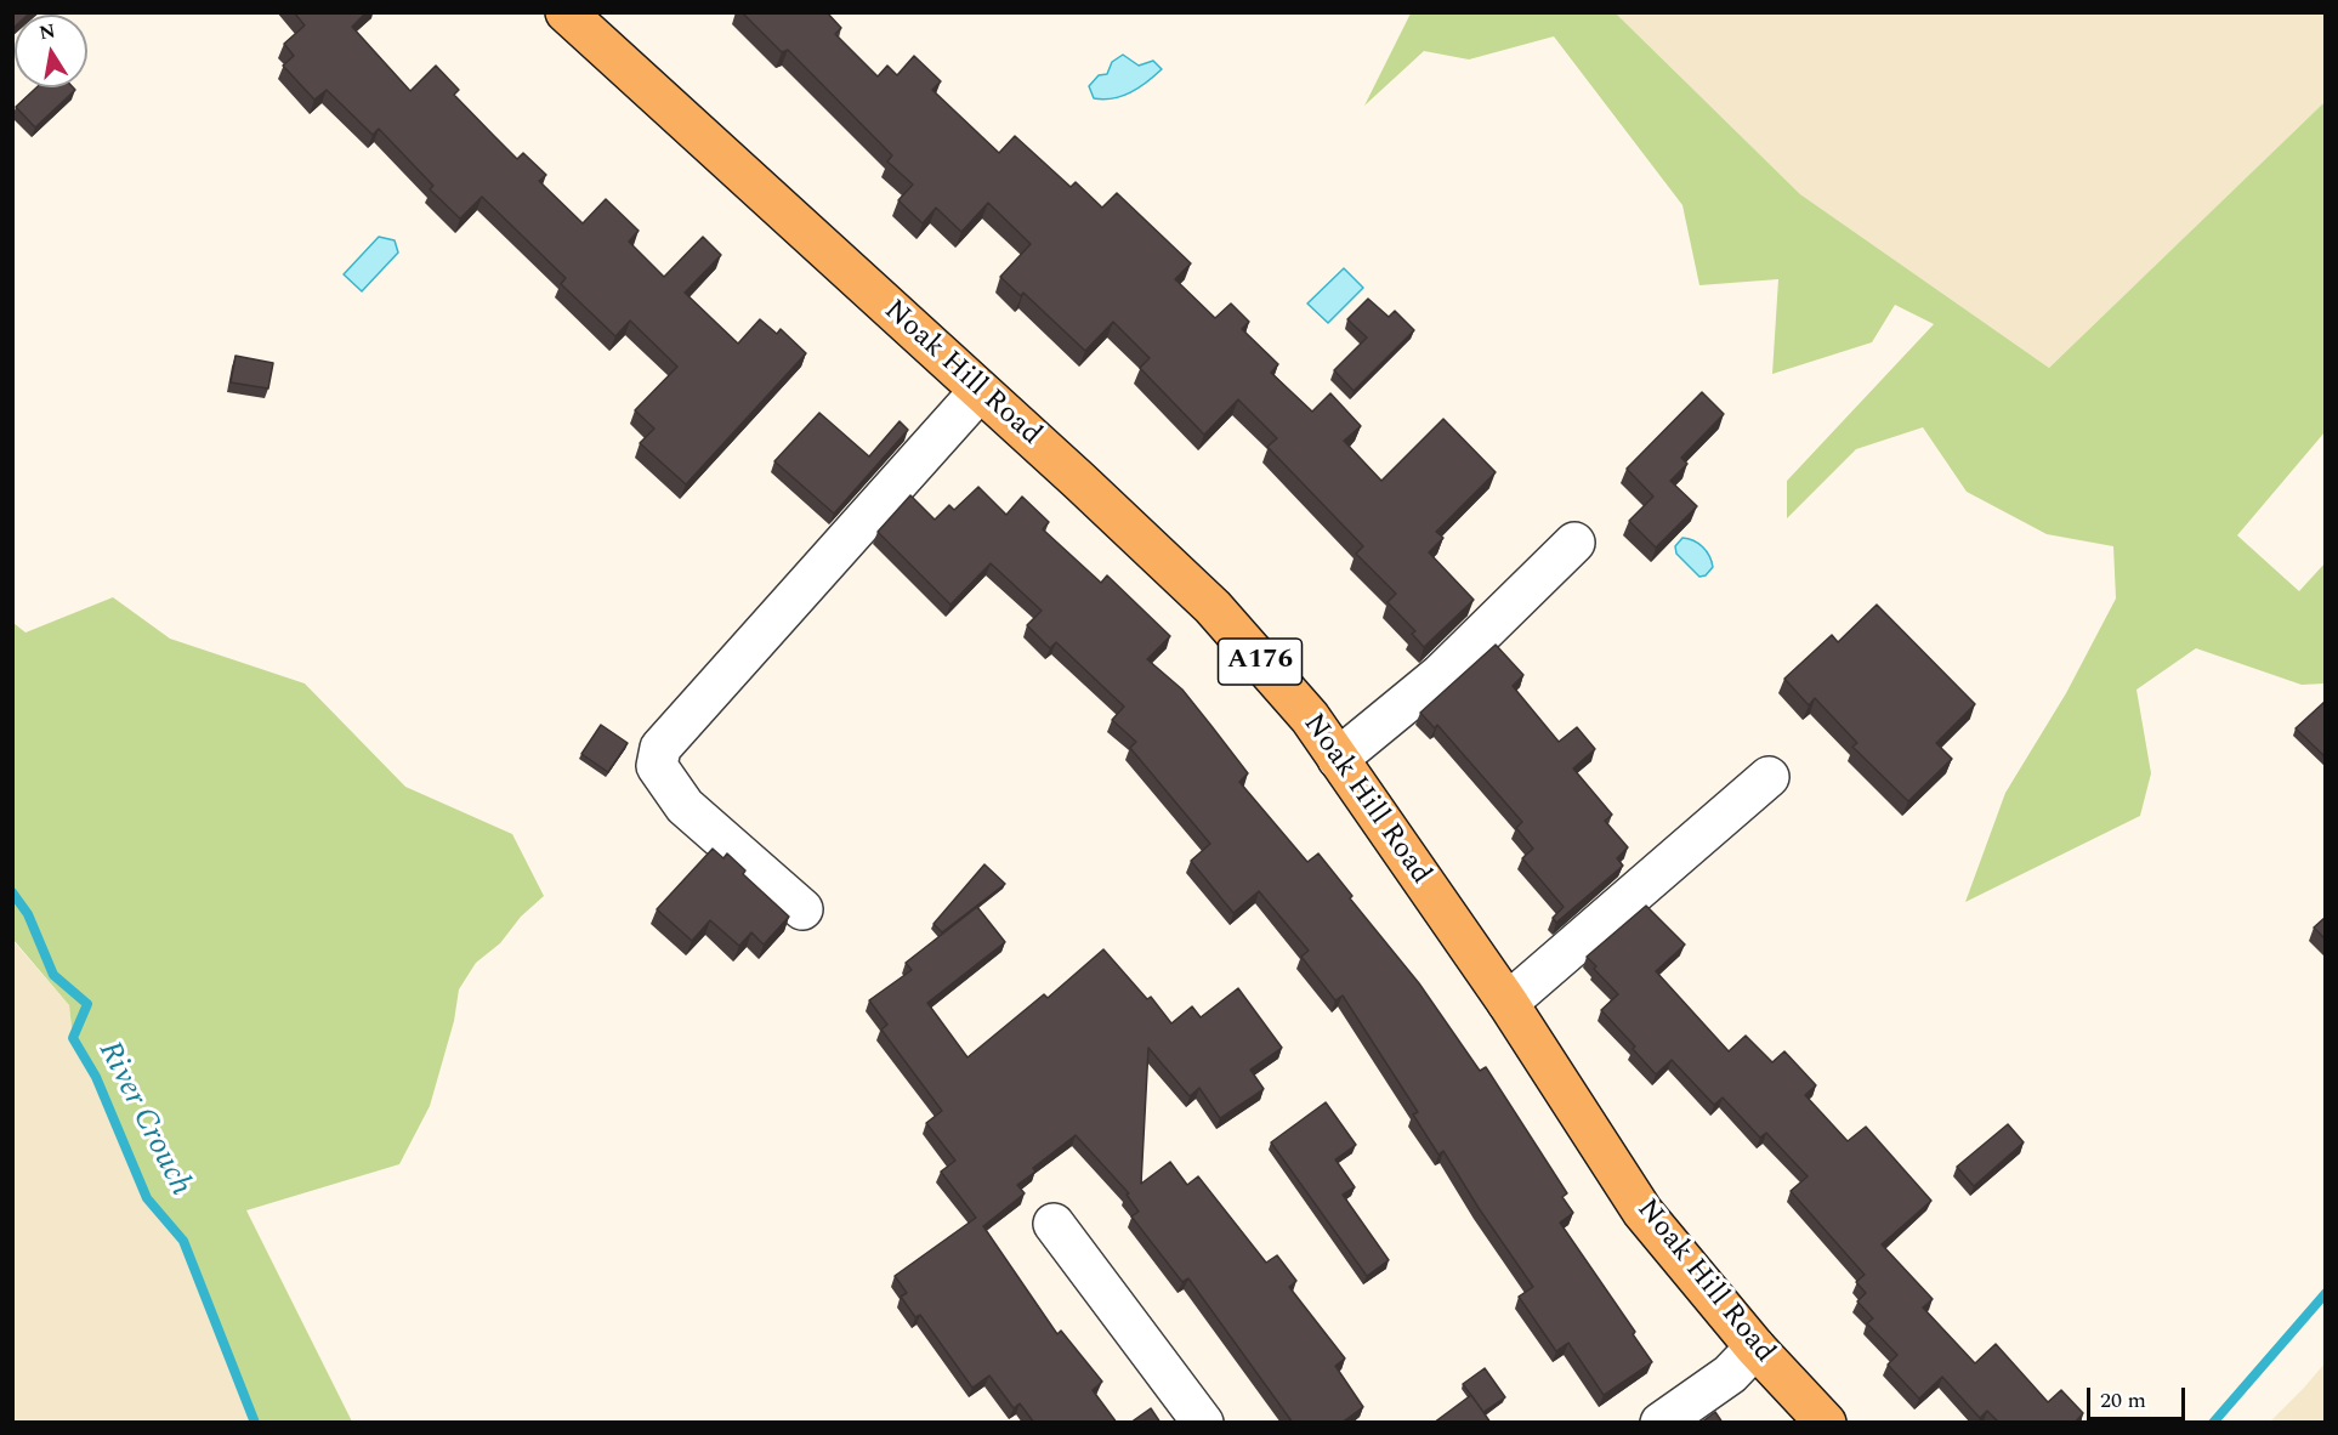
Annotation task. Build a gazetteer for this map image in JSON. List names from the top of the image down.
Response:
{
  "streets": {
    "main road": ["Noak Hill Road", "A176"]
  },
  "water": ["River Crouch"],
  "scale_bar": "20 m",
  "north": "top"
}
